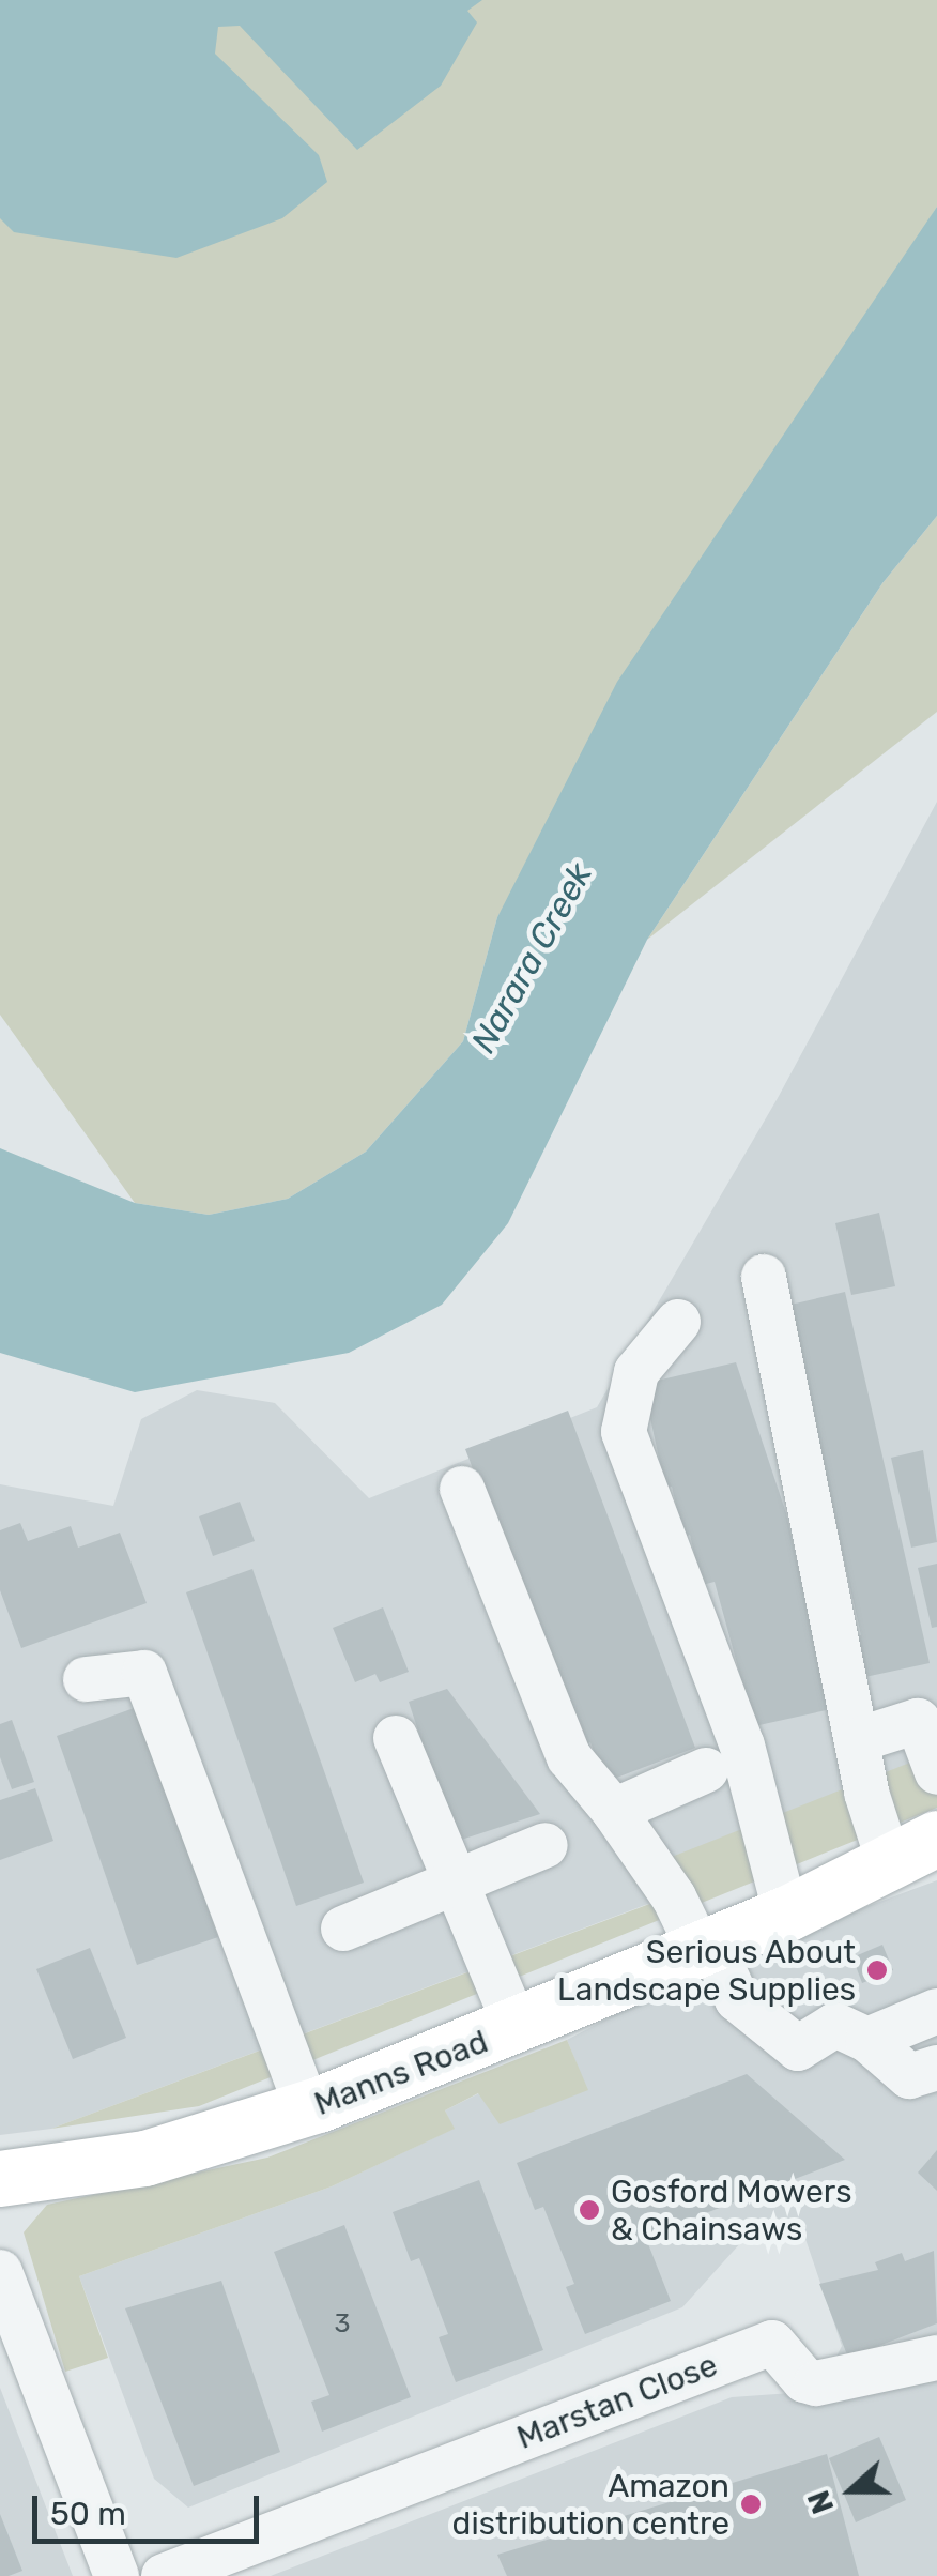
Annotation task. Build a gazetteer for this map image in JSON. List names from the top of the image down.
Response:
{
  "streets": {
    "main road": ["Manns Road"],
    "street": ["Marstan Close"]
  },
  "water": ["Narara Creek"],
  "places": ["Serious About Landscape Supplies", "Gosford Mowers & Chainsaws", "Amazon distribution centre"],
  "house_numbers": ["3"],
  "scale_bar": "50 m",
  "north": "left"
}
